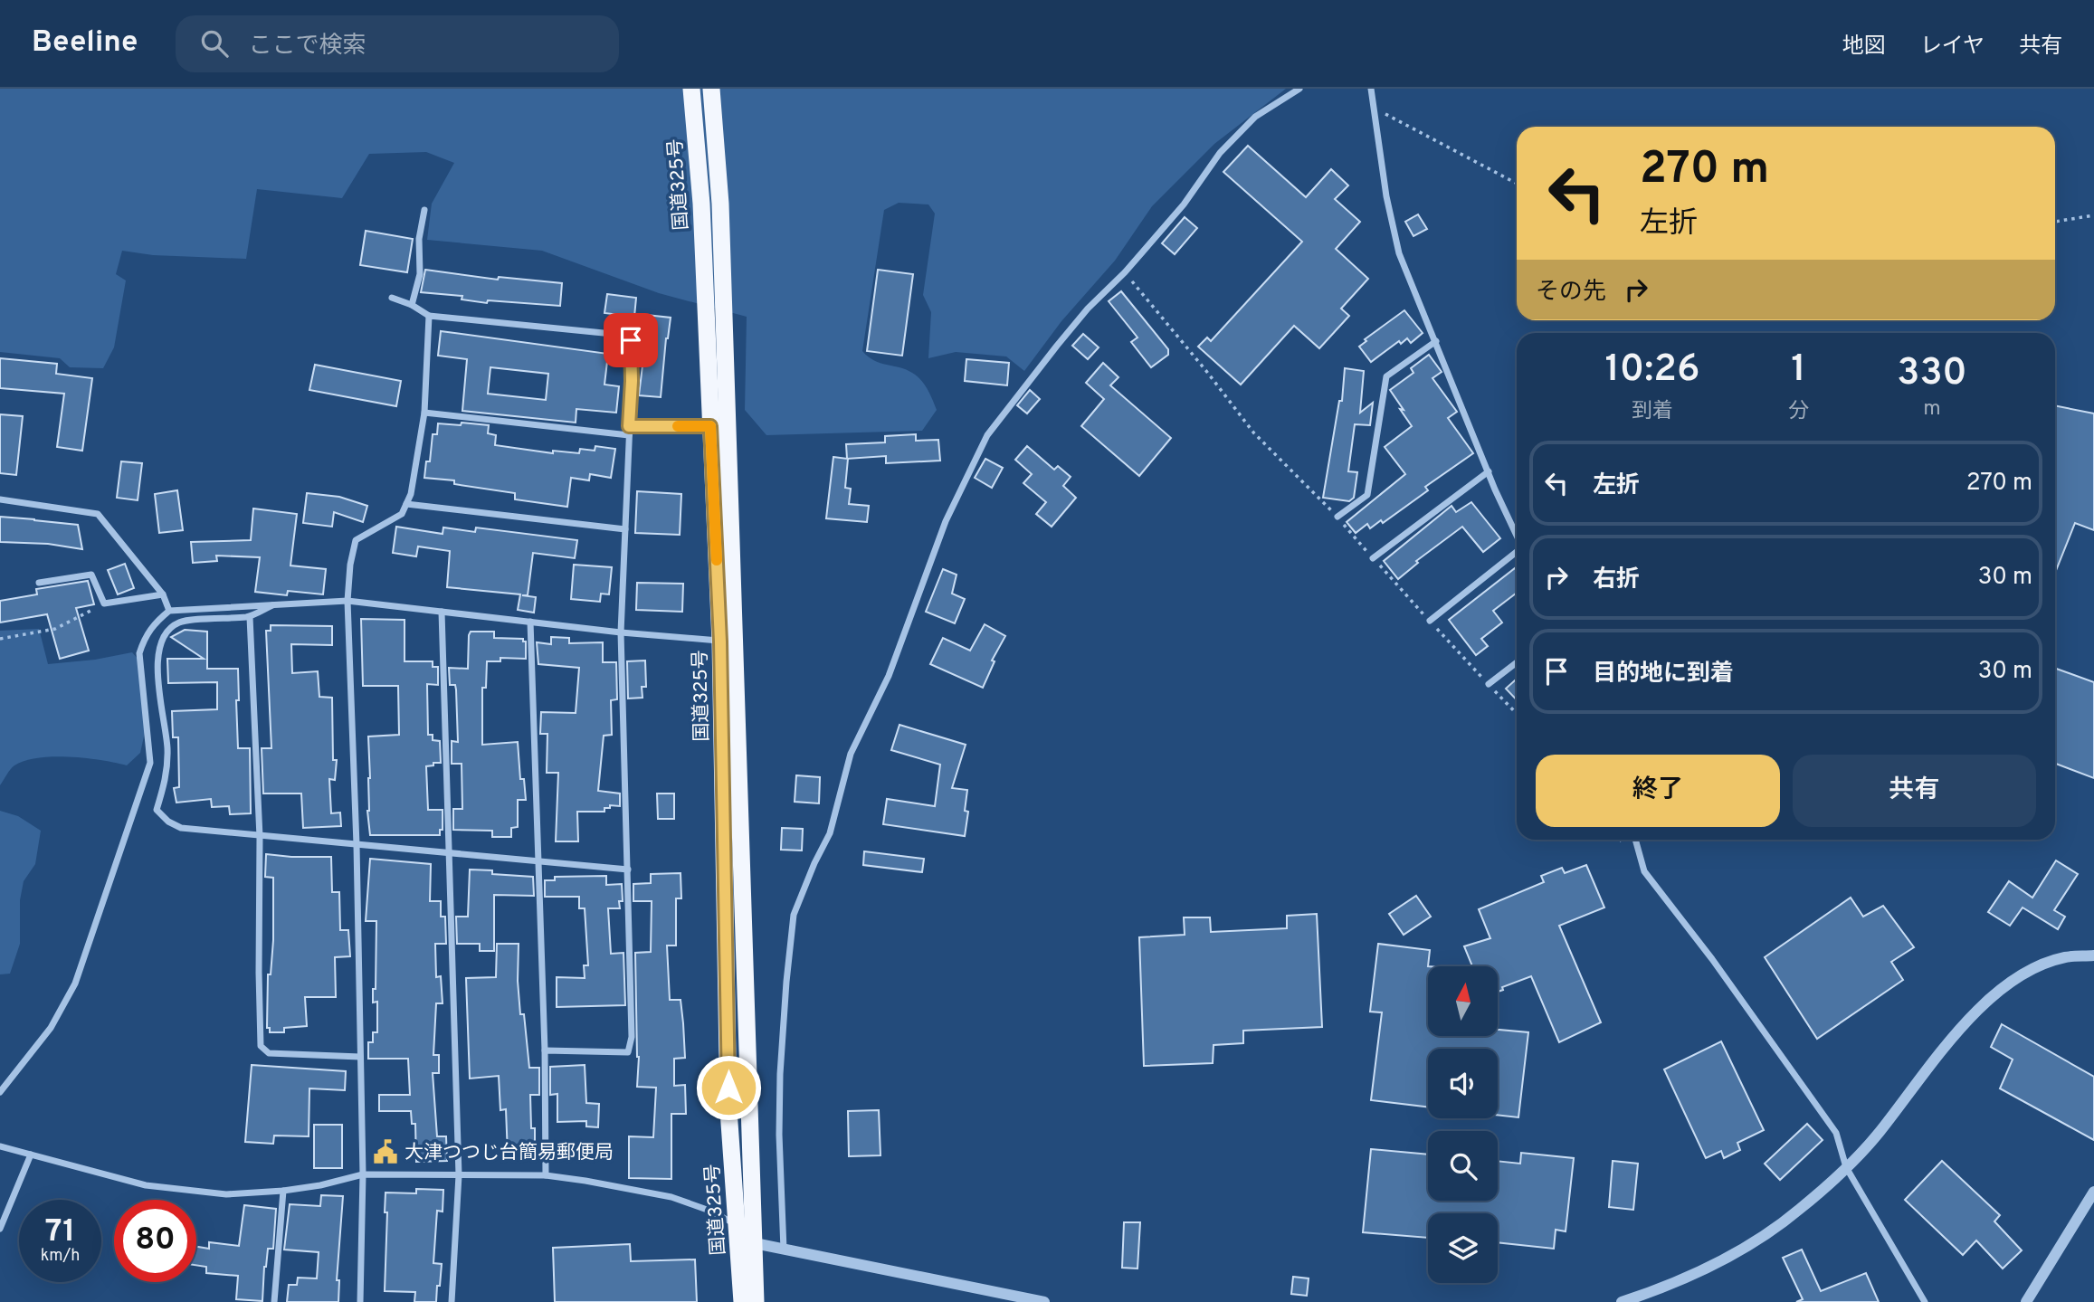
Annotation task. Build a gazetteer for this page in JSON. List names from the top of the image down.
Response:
{
  "streets": {
    "highway": ["国道325号"]
  },
  "places": {
    "public building": ["大津つつじ台簡易郵便局"]
  },
  "north": "top",
  "page": {
    "header": "Beeline",
    "search": "ここで検索",
    "nav": ["地図", "レイヤ", "共有"],
    "turn": ["270 m", "左折"],
    "then": "その先",
    "eta": [
      "10:26",
      "到着",
      "1",
      "分",
      "330",
      "m"
    ],
    "list": [
      {
        "name": "左折",
        "value": "270 m"
      },
      {
        "name": "右折",
        "value": "30 m"
      },
      {
        "name": "目的地に到着",
        "value": "30 m"
      }
    ],
    "buttons": ["終了", "共有"],
    "speed": "71 km/h",
    "limit": "80"
  }
}
